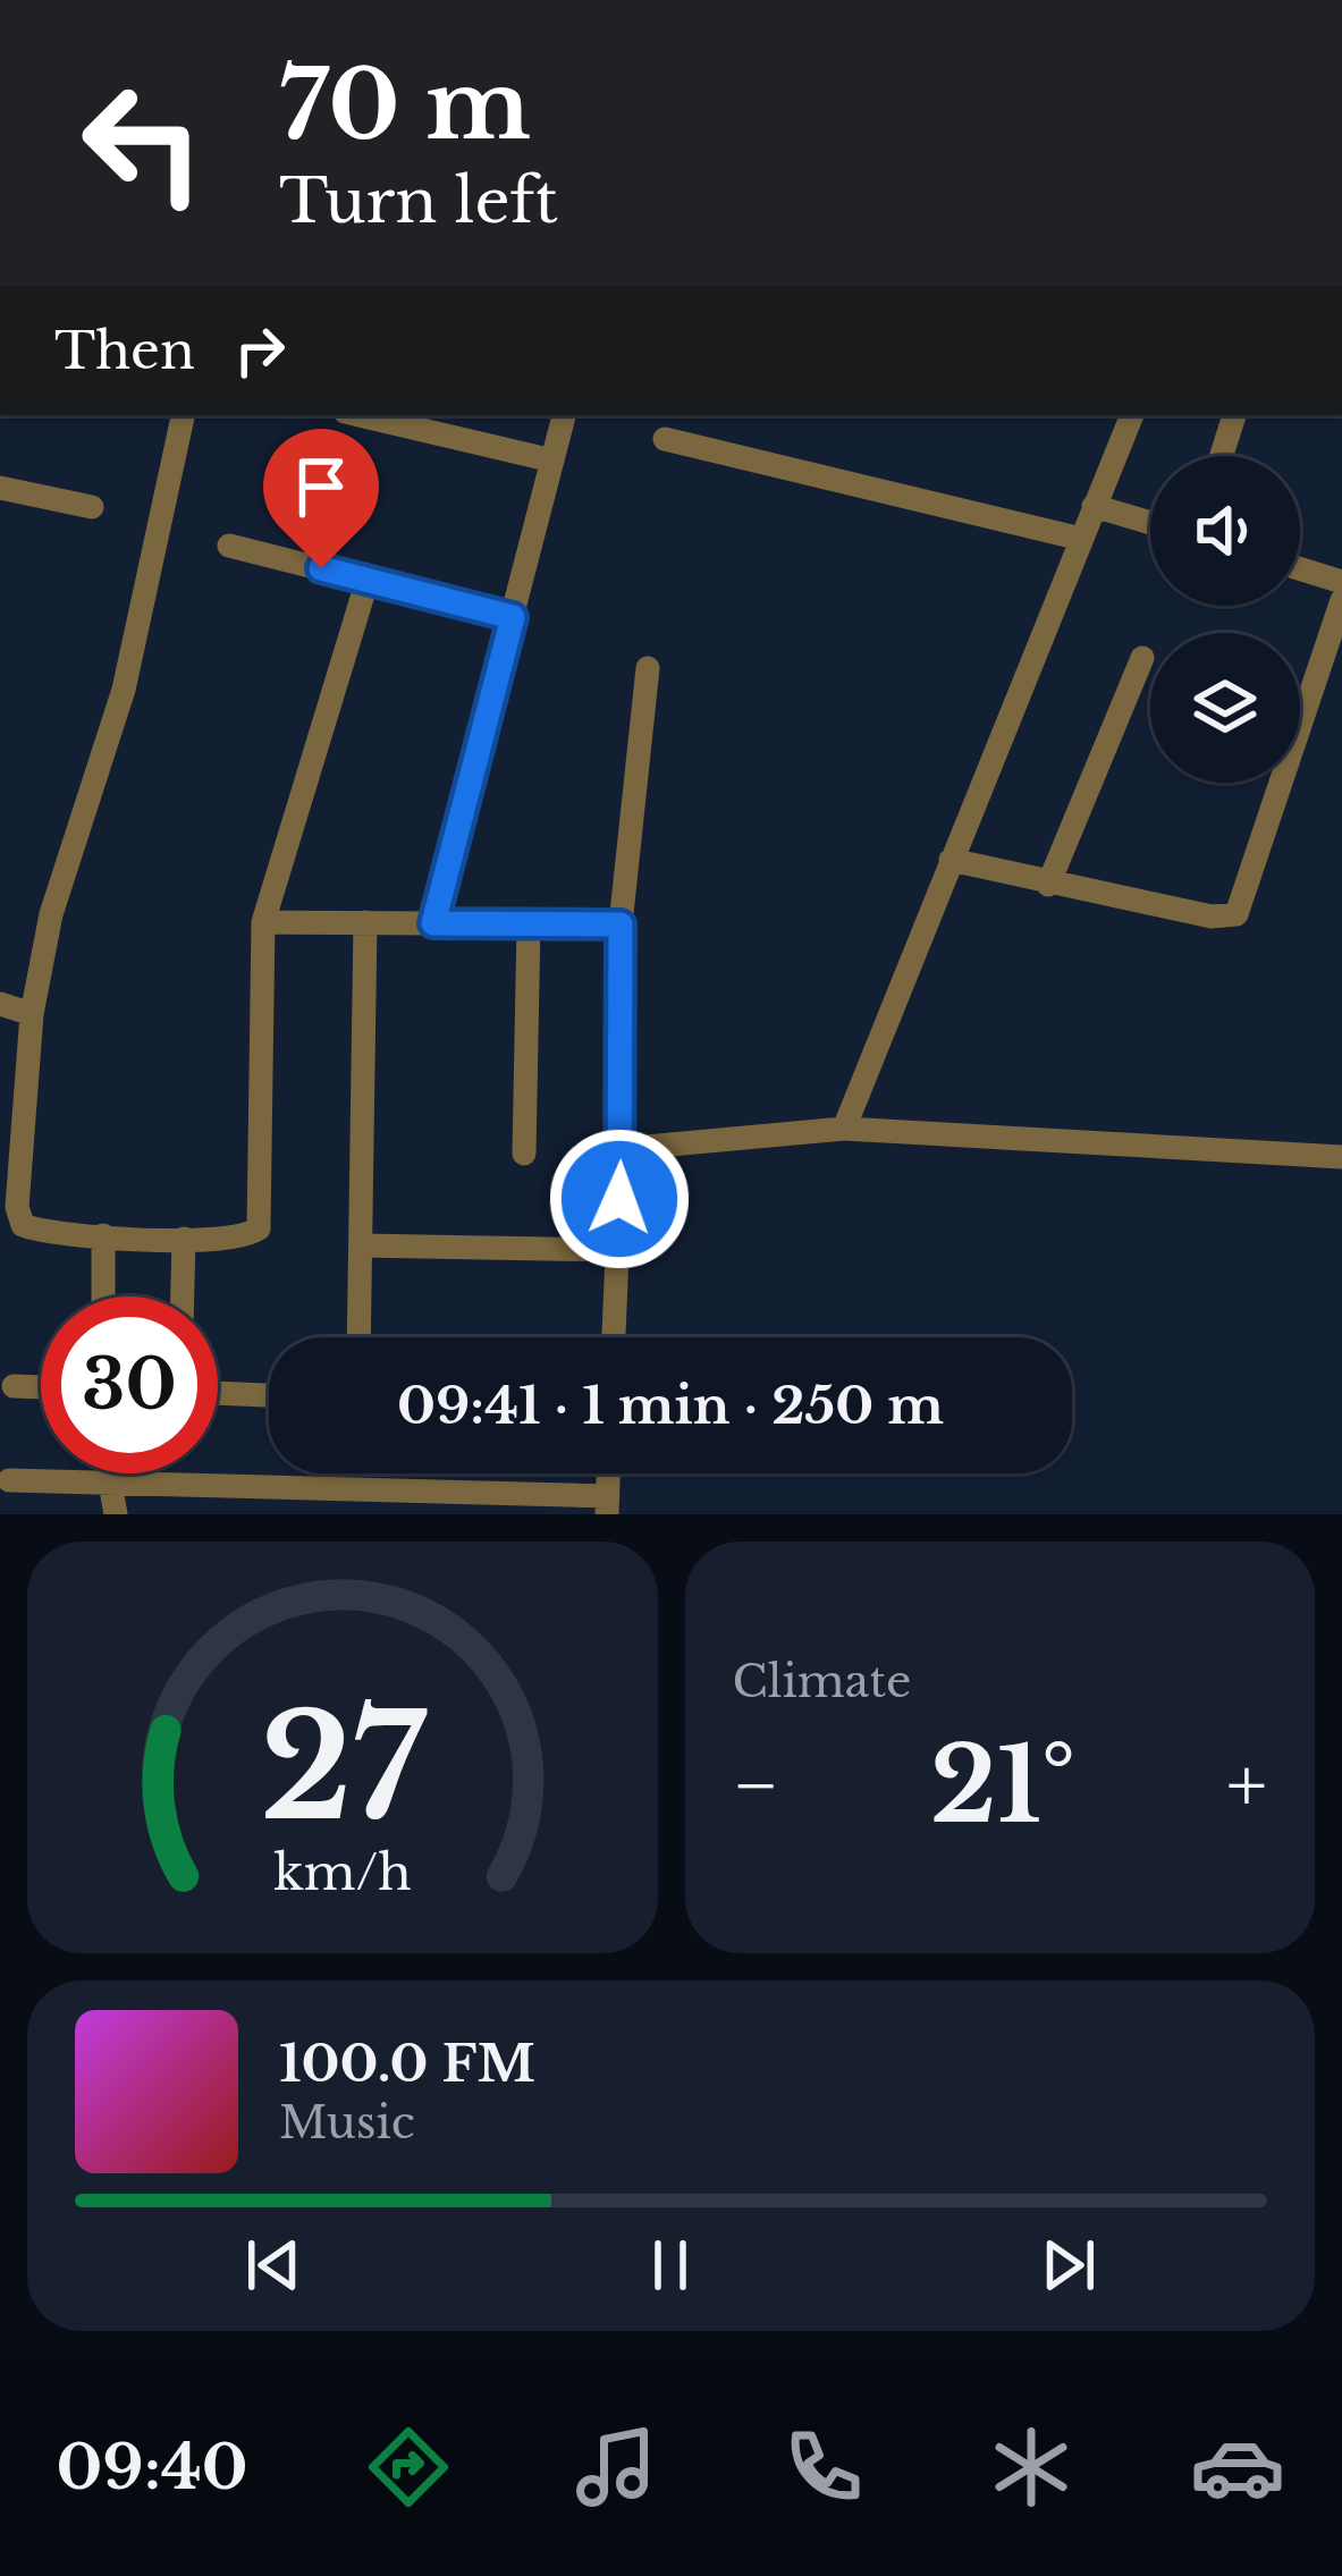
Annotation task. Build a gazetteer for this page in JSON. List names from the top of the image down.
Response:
{
  "page": {
    "turn": ["70 m", "Turn left"],
    "then": "Then",
    "limit": "30",
    "trip": "09:41 · 1 min · 250 m",
    "tile": "Climate",
    "heat": ["−", "21°", "+"],
    "song": ["100.0 FM", "Music"],
    "tabs": "09:40",
    "gauge": ["27", "km/h"]
  }
}
